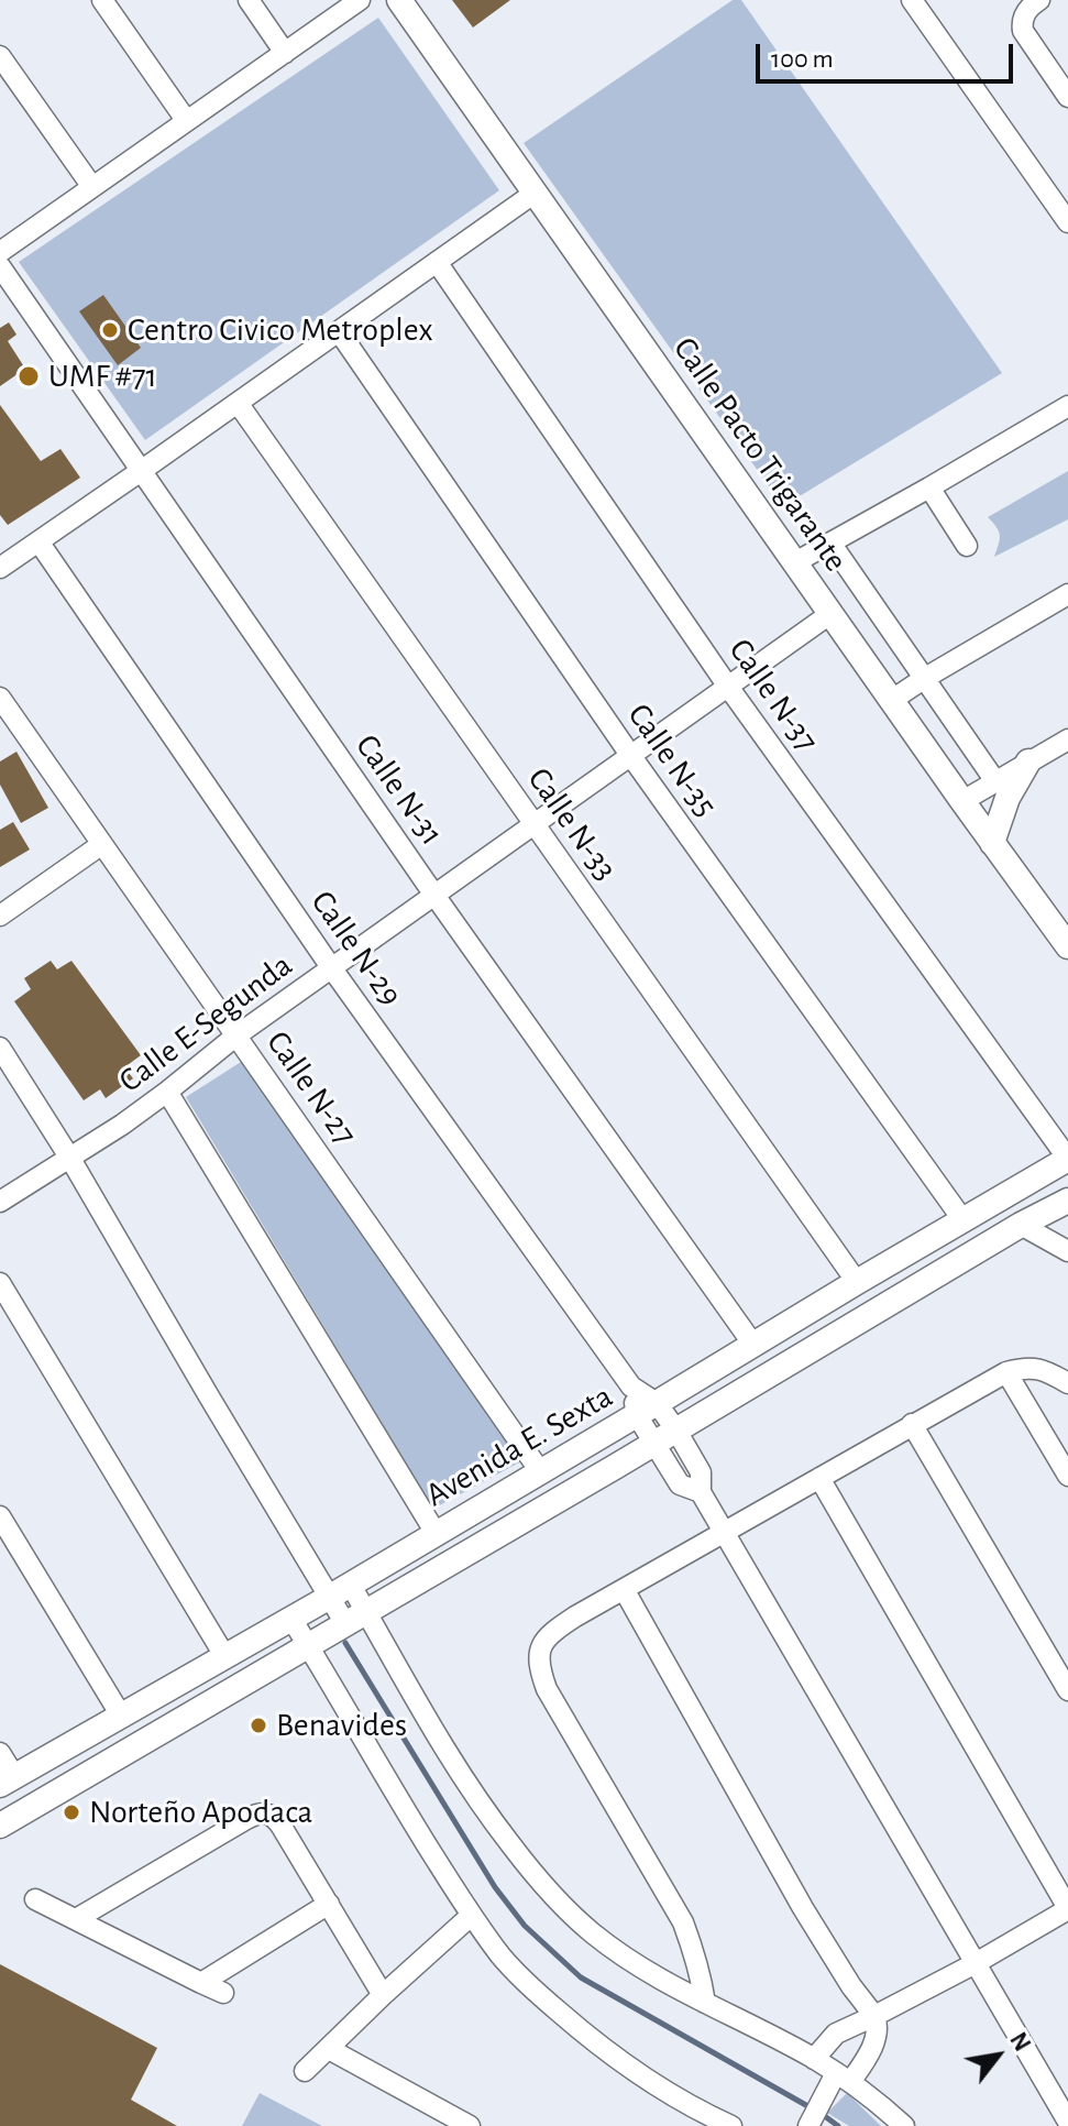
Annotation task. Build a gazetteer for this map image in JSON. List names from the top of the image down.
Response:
{
  "streets": {
    "street": [
      "Calle Pacto Trigarante",
      "Calle N-37",
      "Calle N-35",
      "Calle N-31",
      "Calle N-33",
      "Calle N-29",
      "Calle E-Segunda",
      "Calle N-27",
      "Avenida E. Sexta"
    ]
  },
  "crossings": [
    ["Calle Pacto Trigarante", "Calle E-Segunda"],
    ["Calle N-37", "Calle E-Segunda"],
    ["Calle N-37", "Avenida E. Sexta"],
    ["Calle N-35", "Calle E-Segunda"],
    ["Calle N-35", "Avenida E. Sexta"],
    ["Calle N-31", "Calle E-Segunda"],
    ["Calle N-31", "Avenida E. Sexta"],
    ["Calle N-33", "Calle E-Segunda"],
    ["Calle N-33", "Avenida E. Sexta"],
    ["Calle N-29", "Calle E-Segunda"],
    ["Calle N-29", "Avenida E. Sexta"],
    ["Calle E-Segunda", "Calle N-27"],
    ["Calle N-27", "Avenida E. Sexta"]
  ],
  "places": [
    "Centro Civico Metroplex",
    "UMF #71",
    "Benavides",
    "Norteño Apodaca"
  ],
  "scale_bar": "100 m",
  "north": "top right"
}
